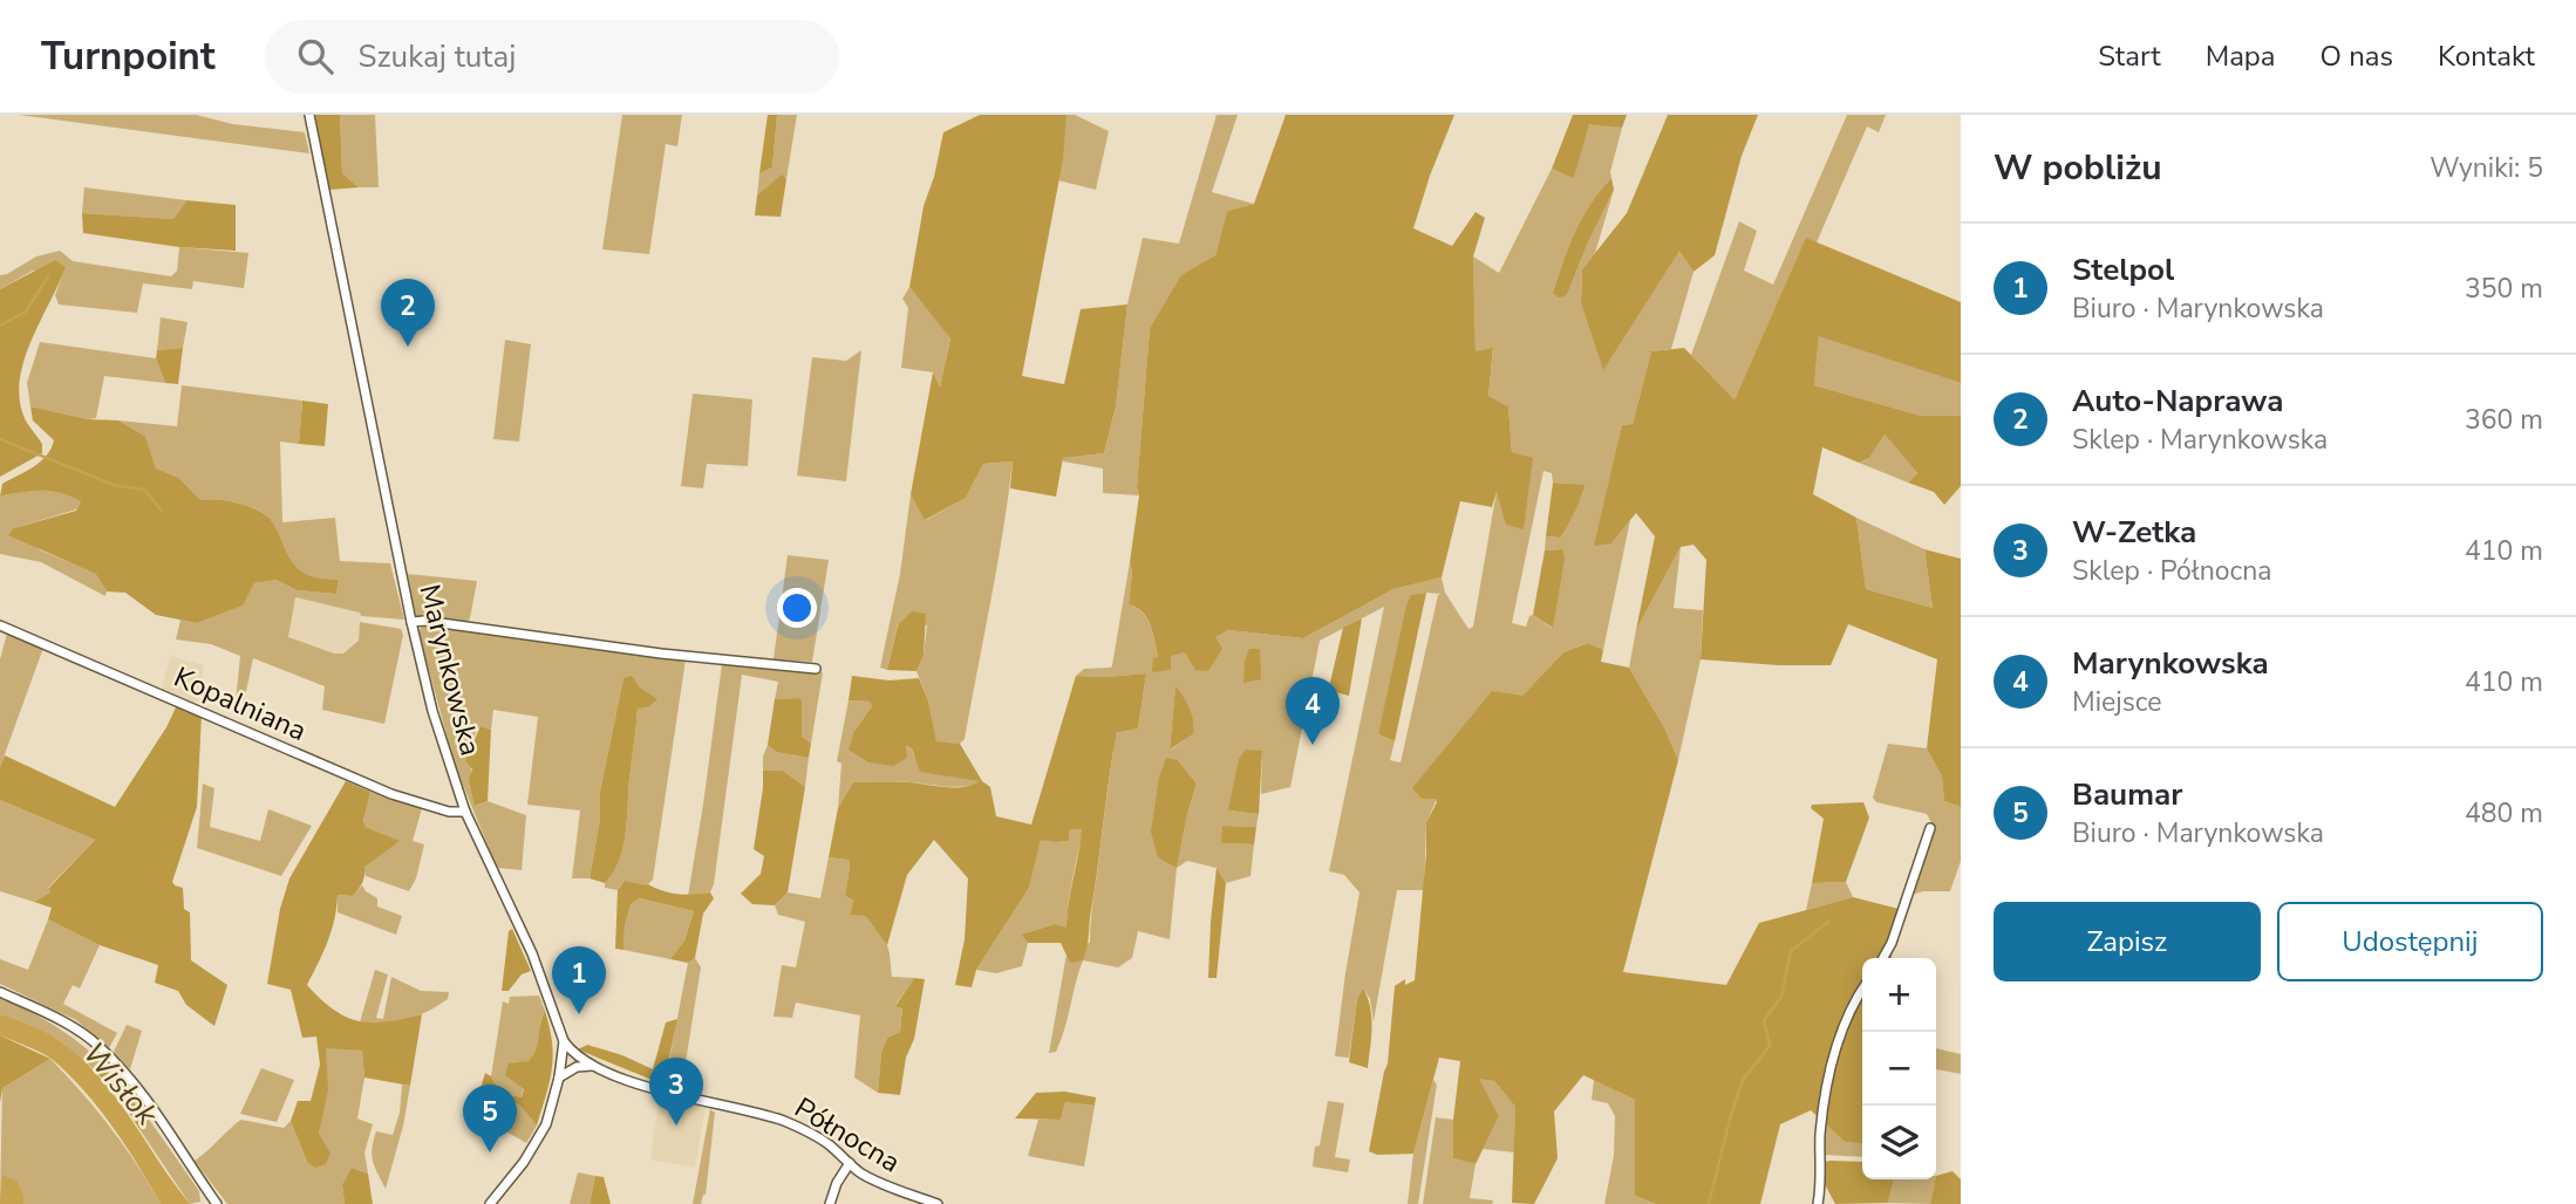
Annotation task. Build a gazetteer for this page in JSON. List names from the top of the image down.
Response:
{
  "streets": {
    "street": ["Marynkowska", "Kopalniana", "Północna"]
  },
  "crossings": [
    ["Marynkowska", "Kopalniana"],
    ["Marynkowska", "Północna"]
  ],
  "water": ["Wisłok"],
  "page": {
    "header": "Turnpoint",
    "search": "Szukaj tutaj",
    "nav": [
      "Start",
      "Mapa",
      "O nas",
      "Kontakt"
    ],
    "heading": ["W pobliżu", "Wyniki: 5"],
    "list": [
      {
        "mark": "1",
        "name": "Stelpol",
        "note": "Biuro · Marynkowska",
        "value": "350 m"
      },
      {
        "mark": "2",
        "name": "Auto-Naprawa",
        "note": "Sklep · Marynkowska",
        "value": "360 m"
      },
      {
        "mark": "3",
        "name": "W-Zetka",
        "note": "Sklep · Północna",
        "value": "410 m"
      },
      {
        "mark": "4",
        "name": "Marynkowska",
        "note": "Miejsce",
        "value": "410 m"
      },
      {
        "mark": "5",
        "name": "Baumar",
        "note": "Biuro · Marynkowska",
        "value": "480 m"
      }
    ],
    "pins": [
      "2",
      "4",
      "1",
      "3",
      "5"
    ],
    "buttons": ["Zapisz", "Udostępnij"],
    "map_buttons": ["+", "−"]
  }
}
